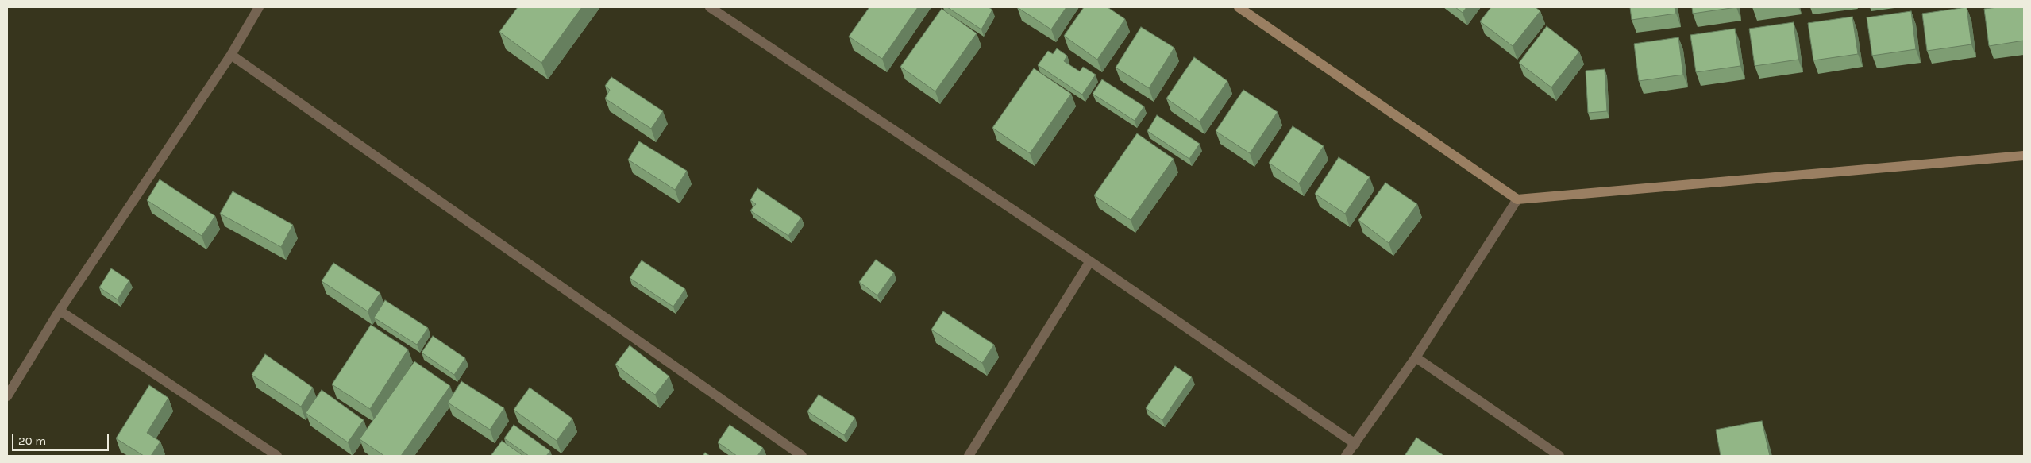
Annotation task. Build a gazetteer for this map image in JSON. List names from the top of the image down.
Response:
{
  "scale_bar": "20 m"
}
